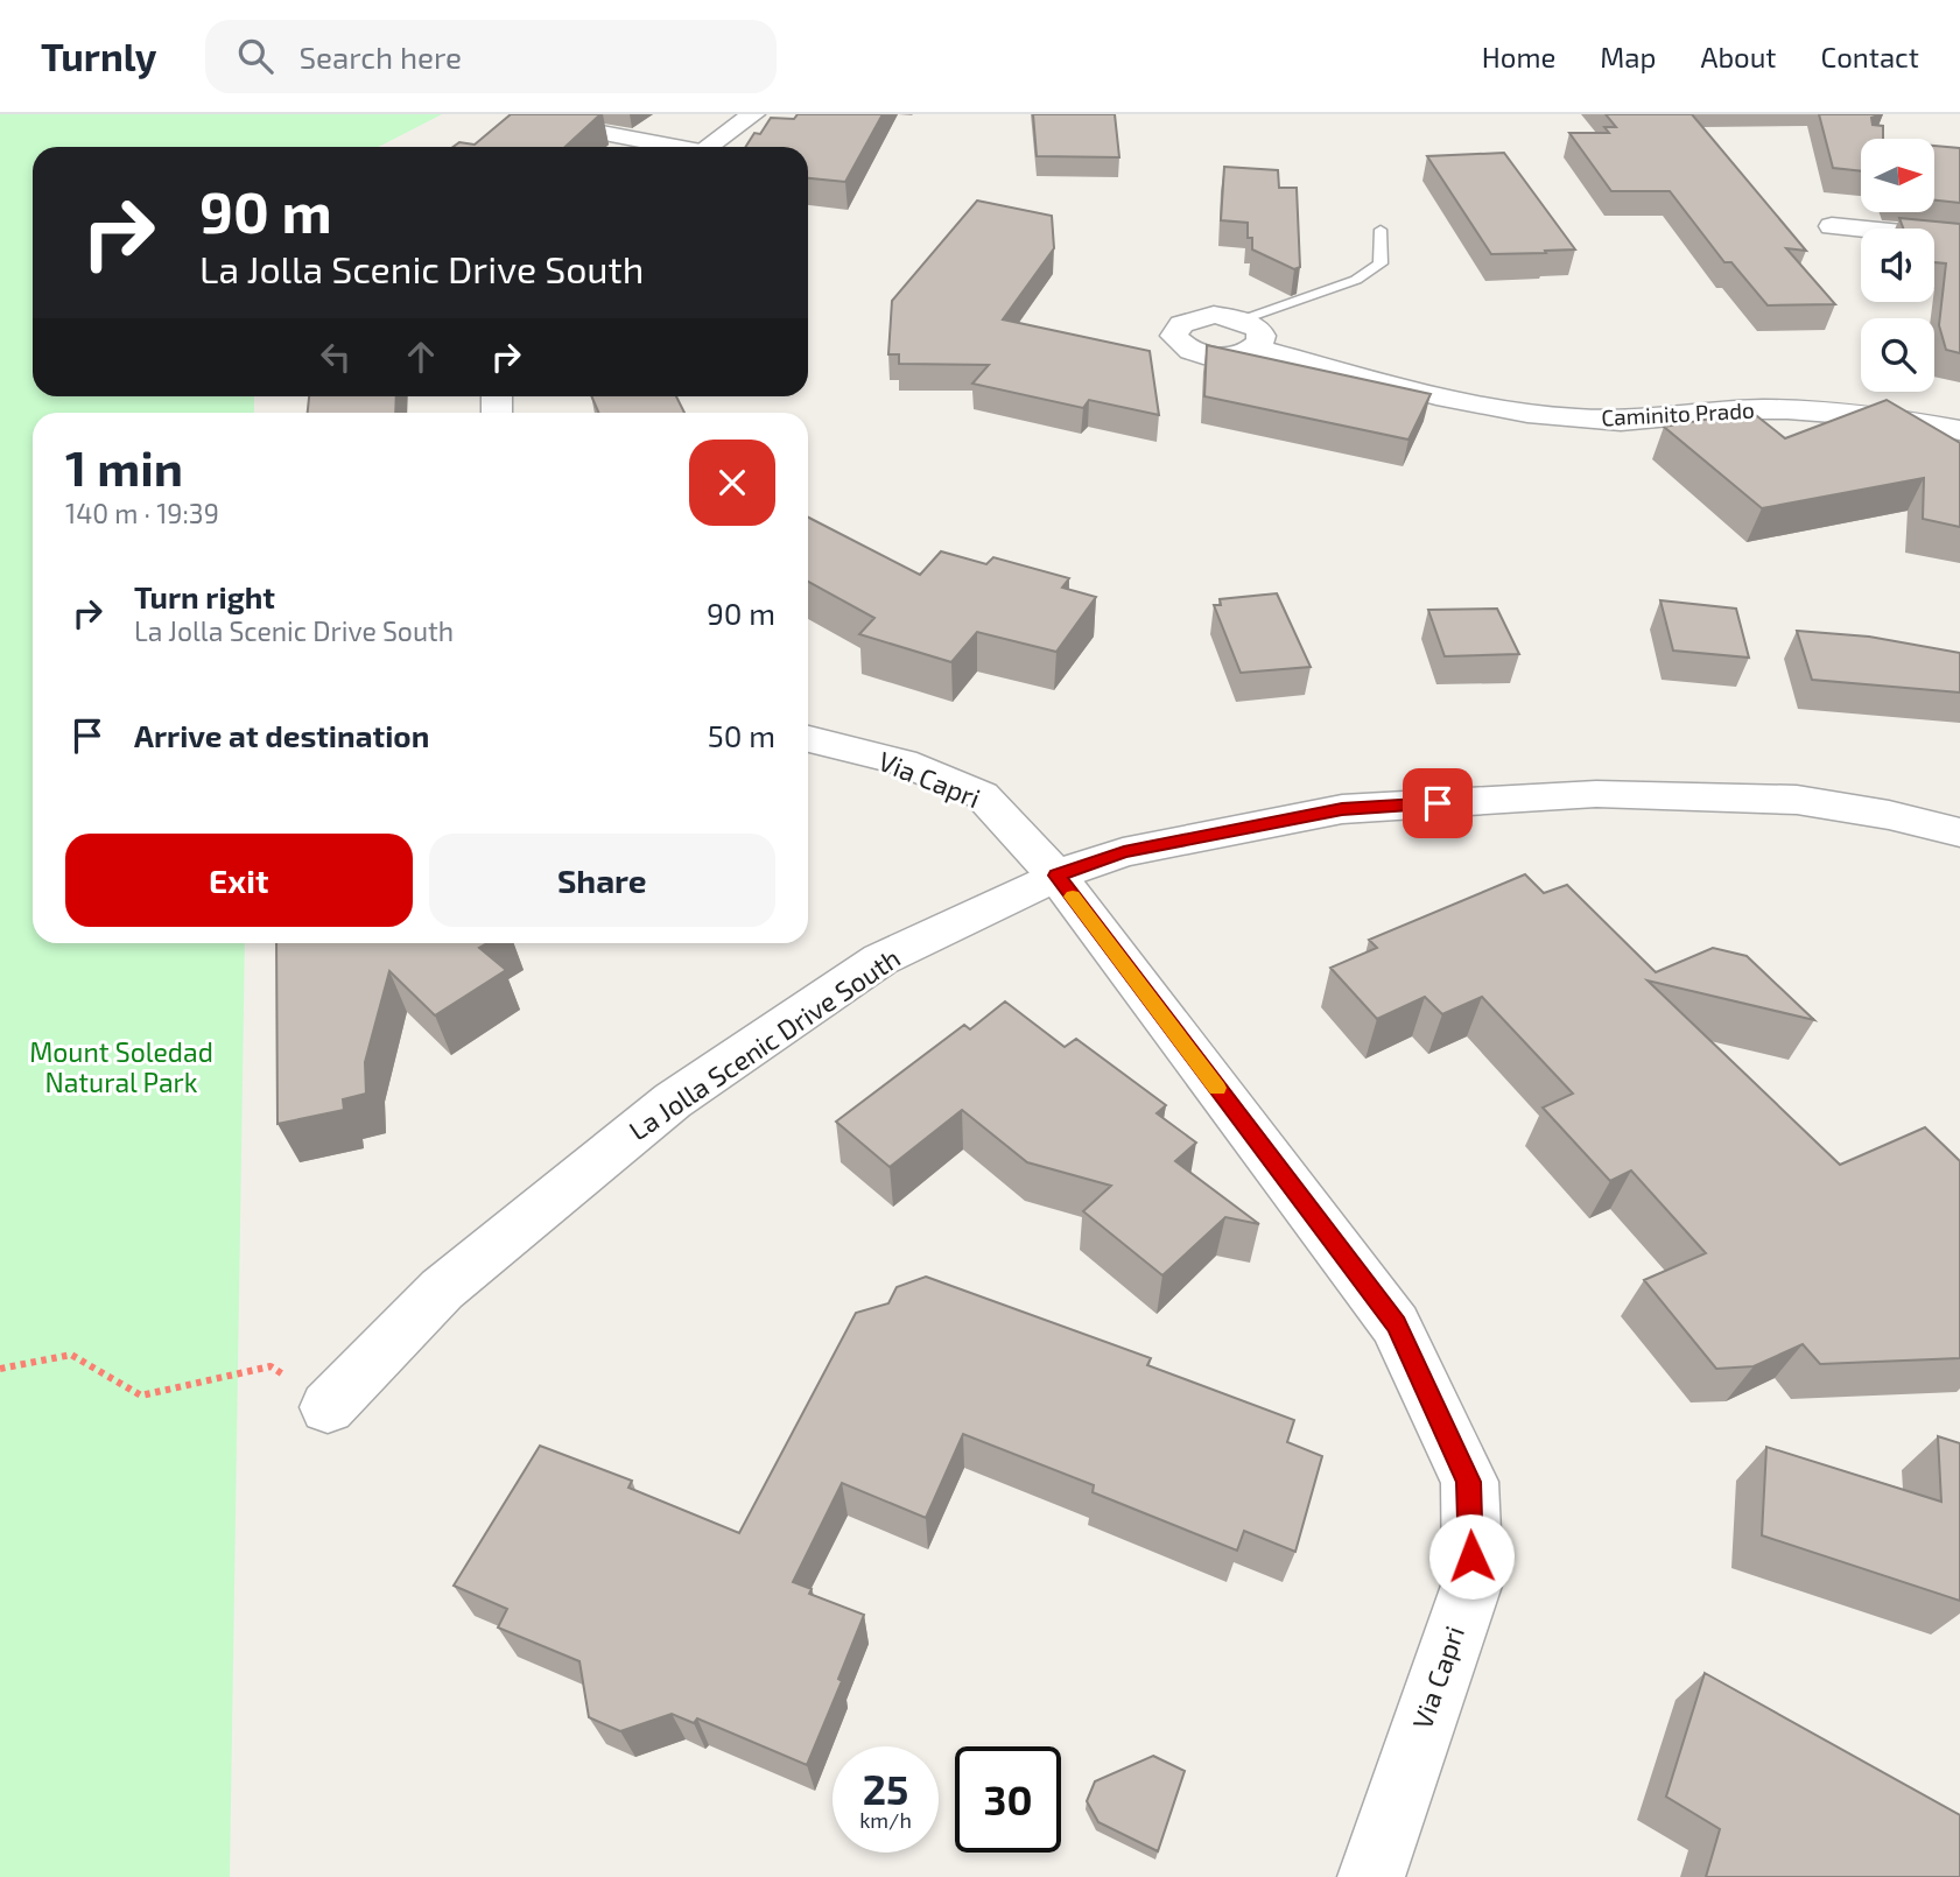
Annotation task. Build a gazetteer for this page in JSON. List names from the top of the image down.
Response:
{
  "streets": {
    "street": ["Caminito Prado", "Via Capri", "La Jolla Scenic Drive South"]
  },
  "crossings": [
    ["Via Capri", "La Jolla Scenic Drive South"]
  ],
  "parks": ["Mount Soledad Natural Park"],
  "north": "right",
  "page": {
    "header": "Turnly",
    "search": "Search here",
    "nav": [
      "Home",
      "Map",
      "About",
      "Contact"
    ],
    "turn": ["90 m", "La Jolla Scenic Drive South"],
    "heading": ["1 min", "140 m · 19:39"],
    "list": [
      {
        "name": "Turn right",
        "note": "La Jolla Scenic Drive South",
        "value": "90 m"
      },
      {
        "name": "Arrive at destination",
        "value": "50 m"
      }
    ],
    "buttons": ["Exit", "Share"],
    "speed": "25 km/h",
    "limit": "30"
  }
}
